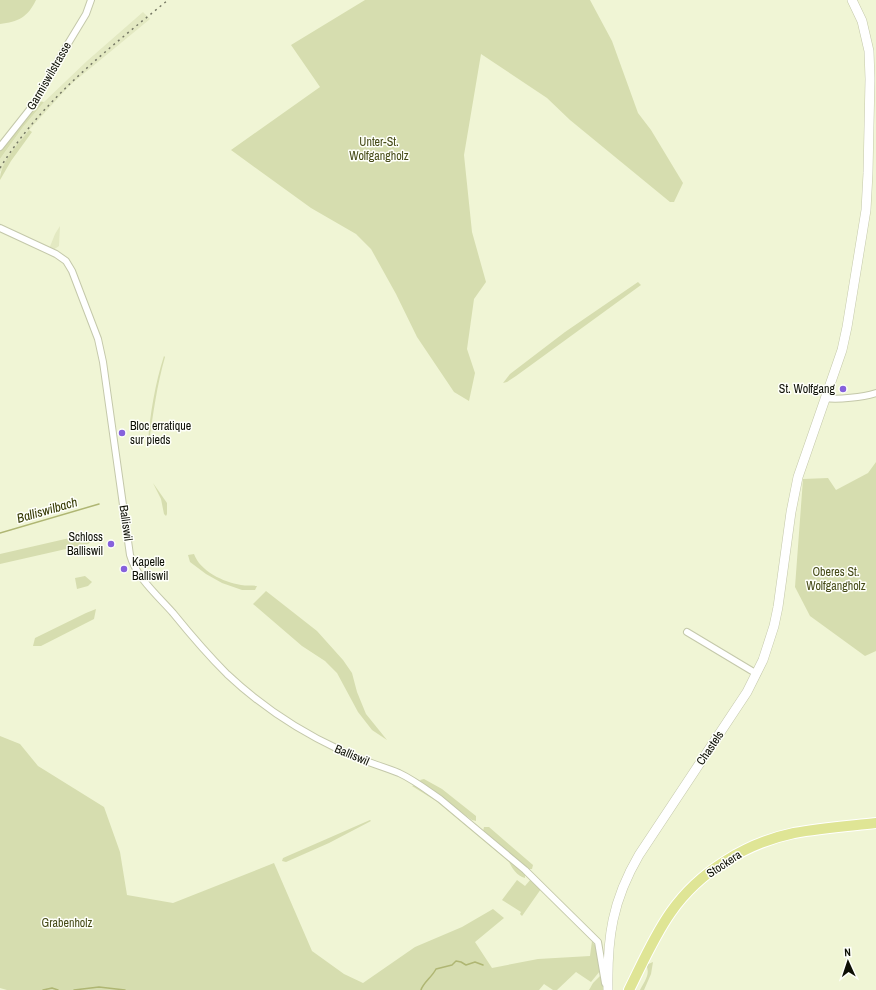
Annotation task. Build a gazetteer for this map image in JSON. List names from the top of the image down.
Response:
{
  "streets": {
    "main road": ["Chastels", "Stockera"],
    "street": ["Garmiswilstrasse", "Balliswil"]
  },
  "crossings": [
    ["Balliswil", "Chastels"]
  ],
  "water": ["Balliswilbach"],
  "parks": ["Unter-St. Wolfgangholz", "Oberes St. Wolfgangholz", "Grabenholz"],
  "places": [
    "St. Wolfgang",
    "Bloc erratique sur pieds",
    "Schloss Balliswil",
    "Kapelle Balliswil"
  ],
  "north": "top"
}
